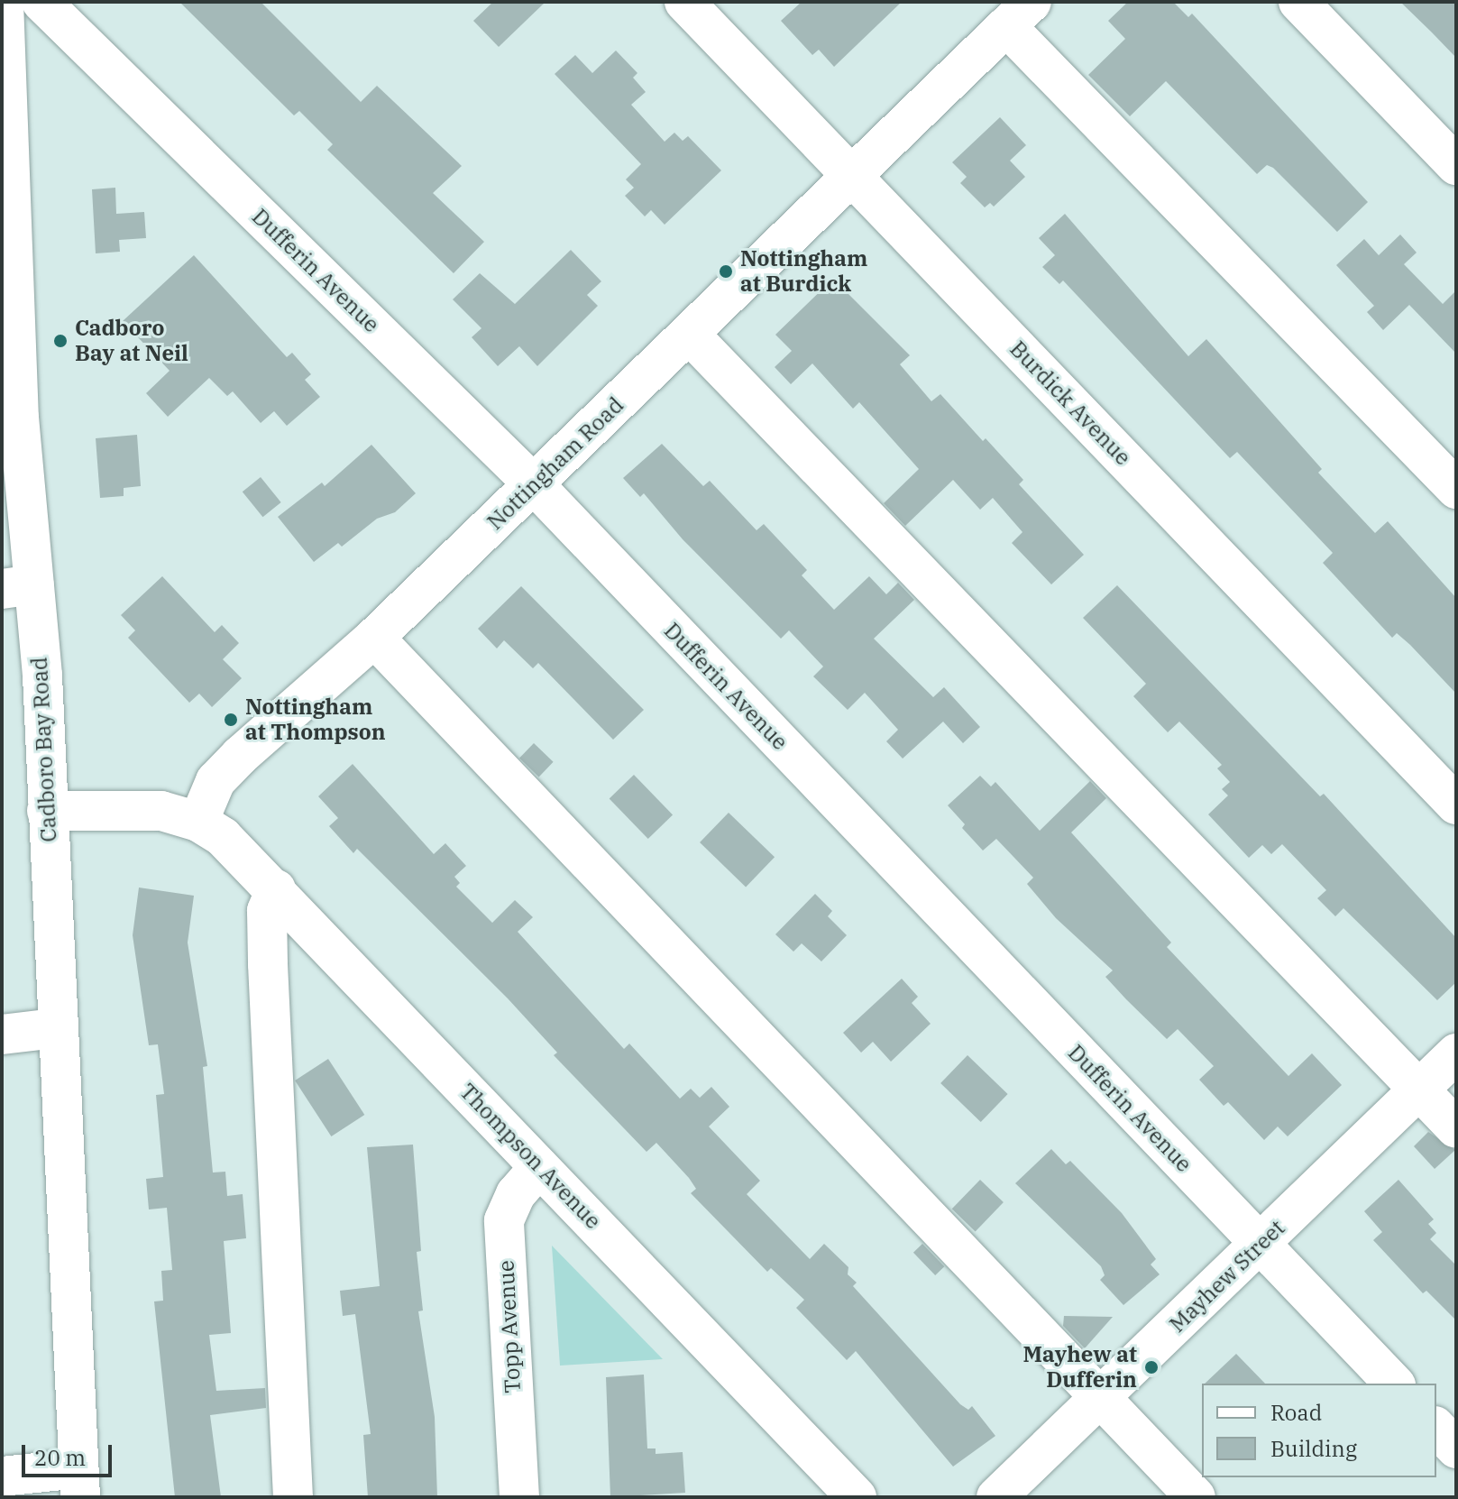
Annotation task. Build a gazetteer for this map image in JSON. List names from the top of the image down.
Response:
{
  "streets": {
    "street": [
      "Dufferin Avenue",
      "Burdick Avenue",
      "Nottingham Road",
      "Cadboro Bay Road",
      "Thompson Avenue",
      "Mayhew Street",
      "Topp Avenue"
    ]
  },
  "crossings": [
    ["Dufferin Avenue", "Nottingham Road"],
    ["Dufferin Avenue", "Mayhew Street"],
    ["Burdick Avenue", "Nottingham Road"],
    ["Nottingham Road", "Thompson Avenue"],
    ["Thompson Avenue", "Topp Avenue"]
  ],
  "places": [
    "Nottingham at Burdick",
    "Cadboro Bay at Neil",
    "Nottingham at Thompson",
    "Mayhew at Dufferin"
  ],
  "legend": ["Road", "Building"],
  "scale_bar": "20 m"
}
